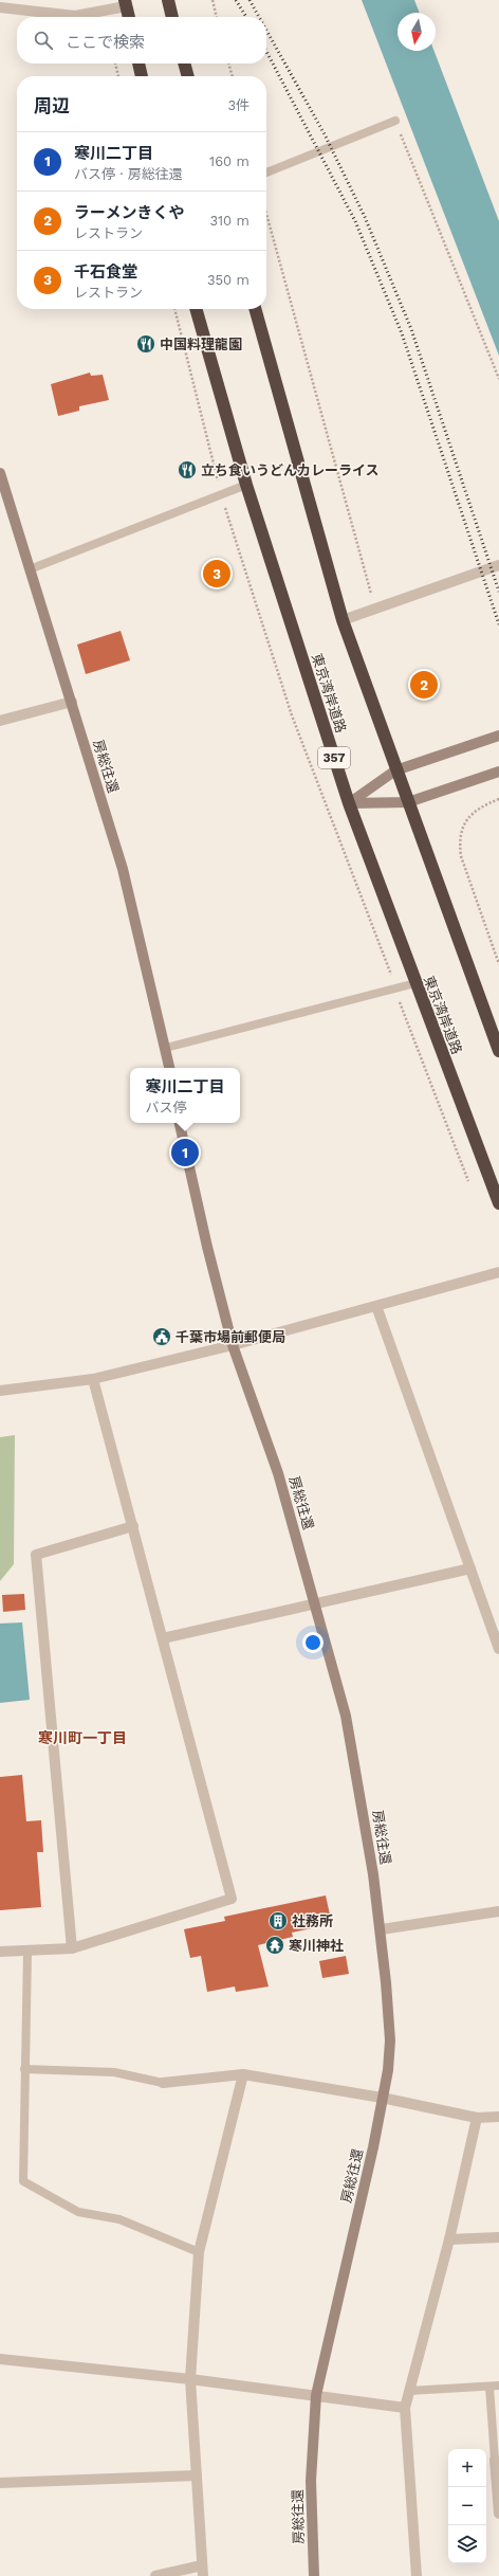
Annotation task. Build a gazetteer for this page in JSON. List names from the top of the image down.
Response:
{
  "streets": {
    "highway": ["東京湾岸道路", "357"],
    "street": ["房総往還"]
  },
  "districts": ["寒川町一丁目"],
  "places": {
    "restaurant": ["中国料理龍園", "立ち食いうどんカレーライス"],
    "public building": ["千葉市場前郵便局"],
    "building": ["社務所"],
    "temple": ["寒川神社"]
  },
  "north": "bottom",
  "page": {
    "search": "ここで検索",
    "heading": ["周辺", "3件"],
    "list": [
      {
        "mark": "1",
        "name": "寒川二丁目",
        "note": "バス停 · 房総往還",
        "value": "160 m"
      },
      {
        "mark": "2",
        "name": "ラーメンきくや",
        "note": "レストラン",
        "value": "310 m"
      },
      {
        "mark": "3",
        "name": "千石食堂",
        "note": "レストラン",
        "value": "350 m"
      }
    ],
    "pins": ["3", "2", "1"],
    "popup": ["寒川二丁目", "バス停"],
    "map_buttons": ["+", "−"]
  }
}
